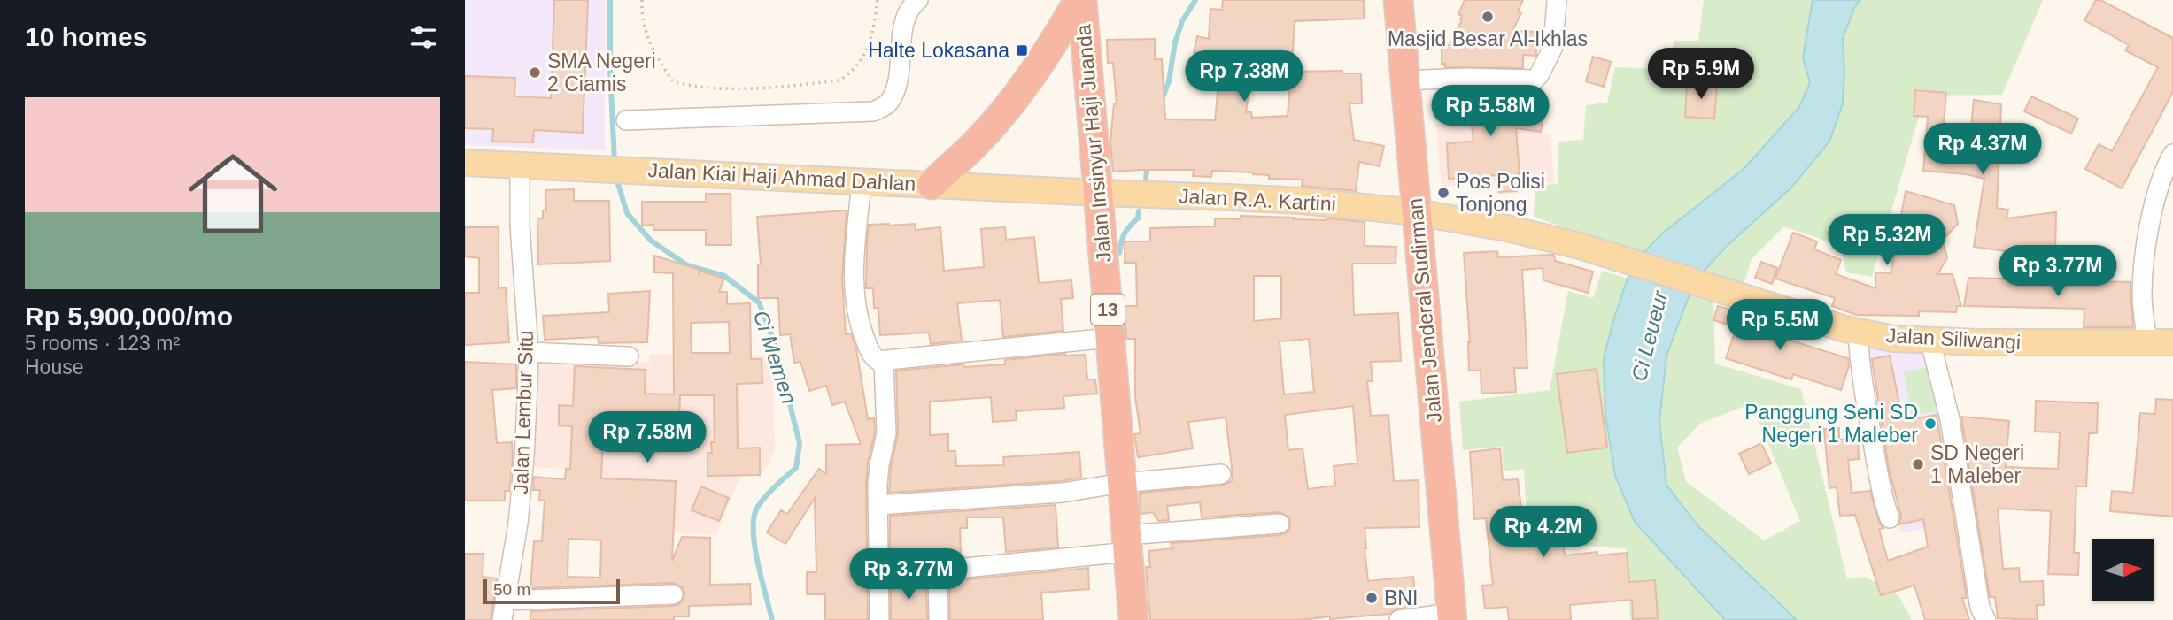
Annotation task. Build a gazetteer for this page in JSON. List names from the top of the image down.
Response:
{
  "streets": {
    "highway": ["Jalan Insinyur Haji Juanda", "13", "Jalan Jenderal Sudirman"],
    "main road": ["Jalan Kiai Haji Ahmad Dahlan", "Jalan R.A. Kartini", "Jalan Siliwangi"],
    "street": ["Jalan Lembur Situ"]
  },
  "crossings": [
    ["Jalan Insinyur Haji Juanda", "Jalan Kiai Haji Ahmad Dahlan"],
    ["Jalan Insinyur Haji Juanda", "Jalan R.A. Kartini"],
    ["Jalan Kiai Haji Ahmad Dahlan", "Jalan R.A. Kartini"],
    ["Jalan Kiai Haji Ahmad Dahlan", "Jalan Lembur Situ"],
    ["Jalan R.A. Kartini", "Jalan Jenderal Sudirman"],
    ["Jalan R.A. Kartini", "Jalan Siliwangi"],
    ["Jalan Jenderal Sudirman", "Jalan Siliwangi"]
  ],
  "water": ["Ci Leueur", "Ci Memen"],
  "places": {
    "other": [
      "Masjid Besar Al-Ikhlas",
      "SMA Negeri 2 Ciamis",
      "Pos Polisi Tonjong",
      "Panggung Seni SD Negeri 1 Maleber",
      "SD Negeri 1 Maleber",
      "BNI"
    ],
    "transit": ["Halte Lokasana"]
  },
  "scale_bar": "50 m",
  "north": "right",
  "page": {
    "heading": "10 homes",
    "price": [
      "Rp 5.9M",
      "Rp 7.38M",
      "Rp 5.58M",
      "Rp 4.37M",
      "Rp 5.32M",
      "Rp 3.77M",
      "Rp 5.5M",
      "Rp 7.58M",
      "Rp 4.2M",
      "Rp 3.77M"
    ],
    "list": [
      {
        "name": "Rp 5,900,000/mo",
        "note": "5 rooms · 123 m² · House"
      }
    ],
    "scale": "50 m"
  }
}
